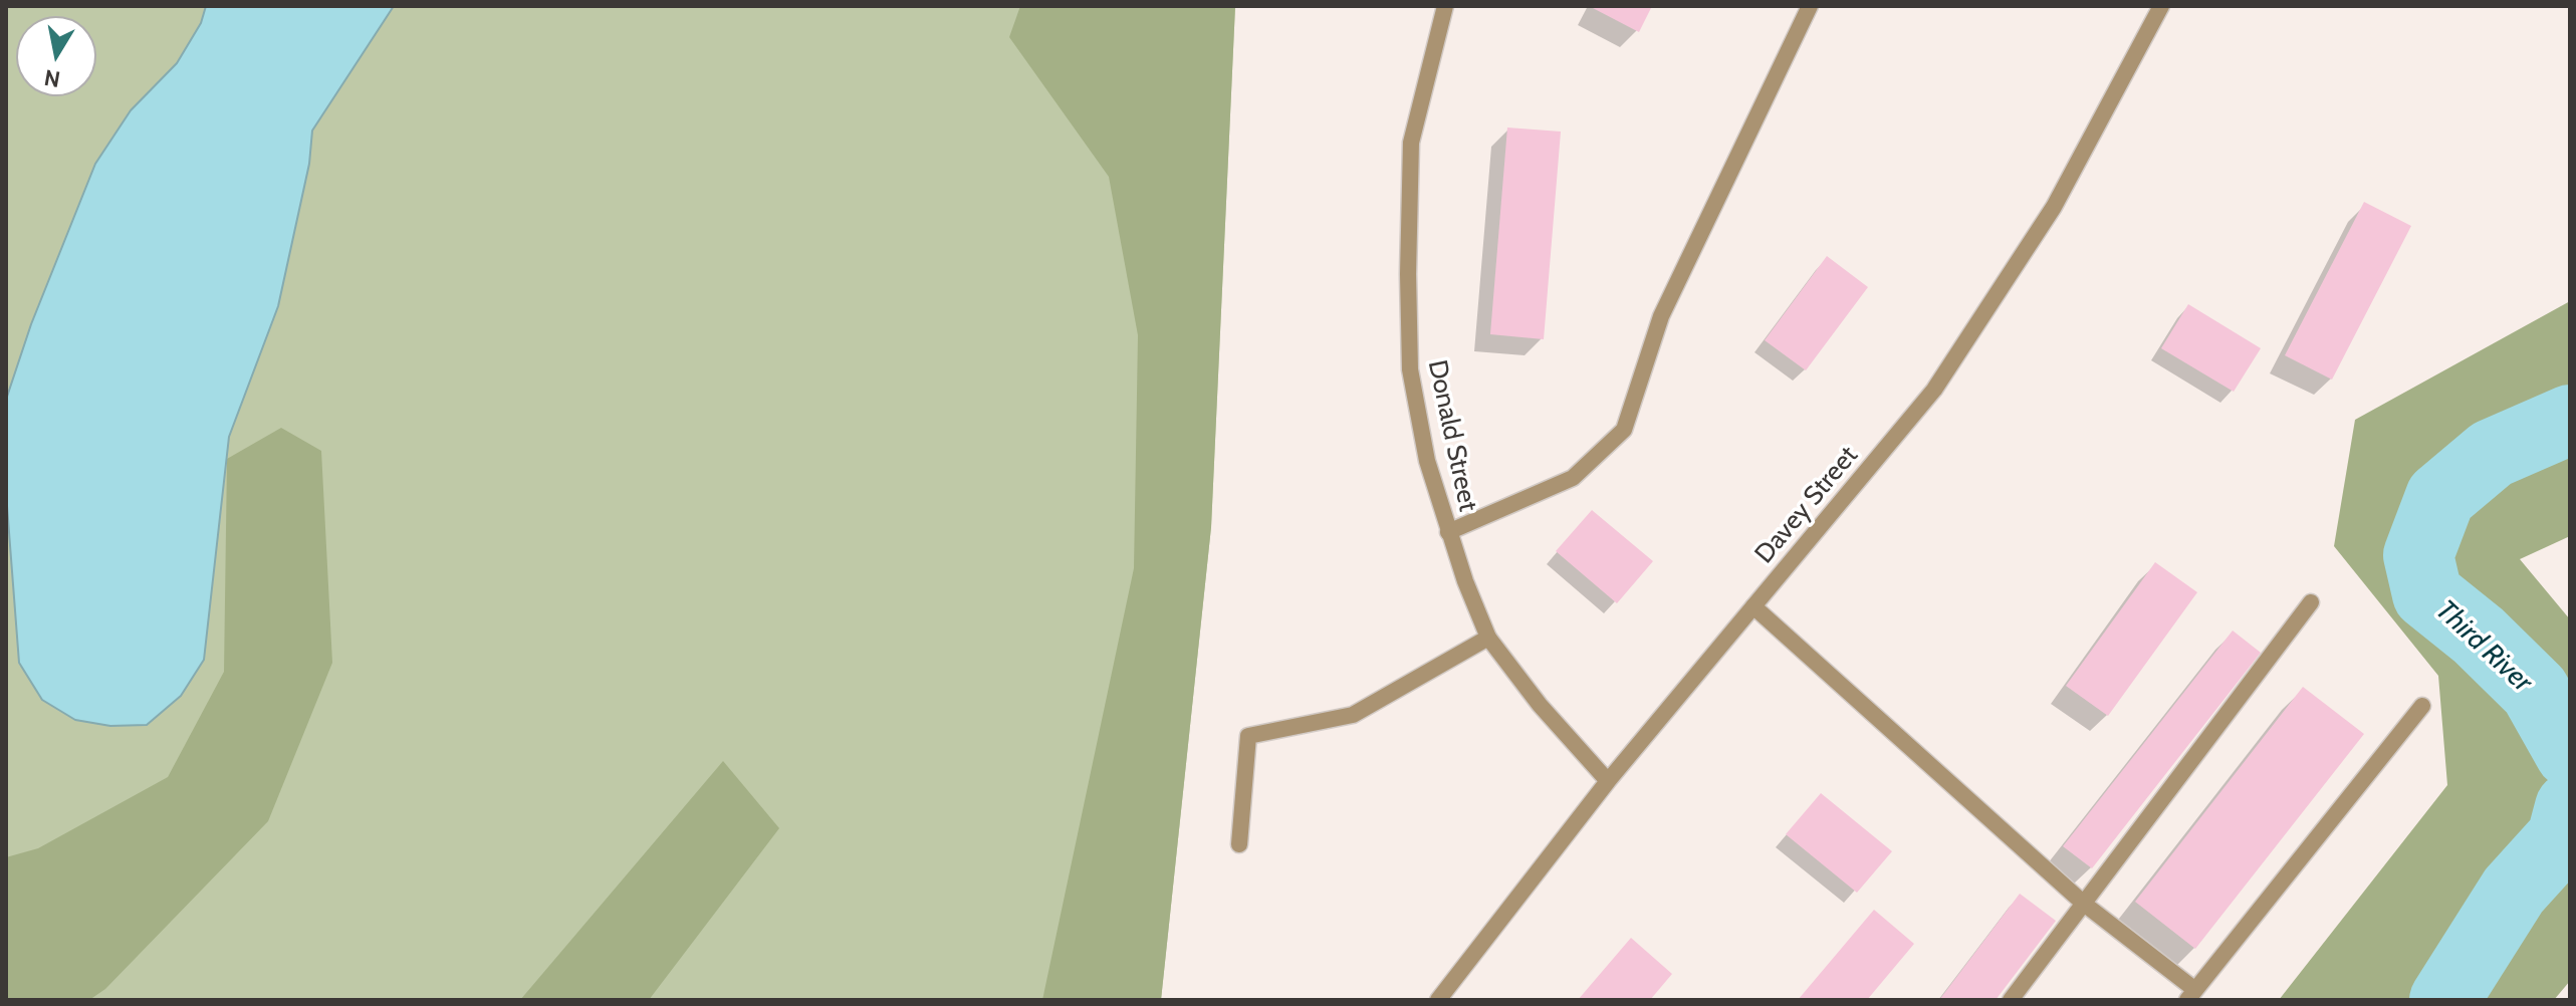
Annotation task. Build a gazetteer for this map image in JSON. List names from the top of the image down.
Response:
{
  "streets": {
    "street": ["Donald Street", "Davey Street"]
  },
  "crossings": [
    ["Donald Street", "Davey Street"]
  ],
  "water": ["Third River"],
  "north": "bottom"
}
